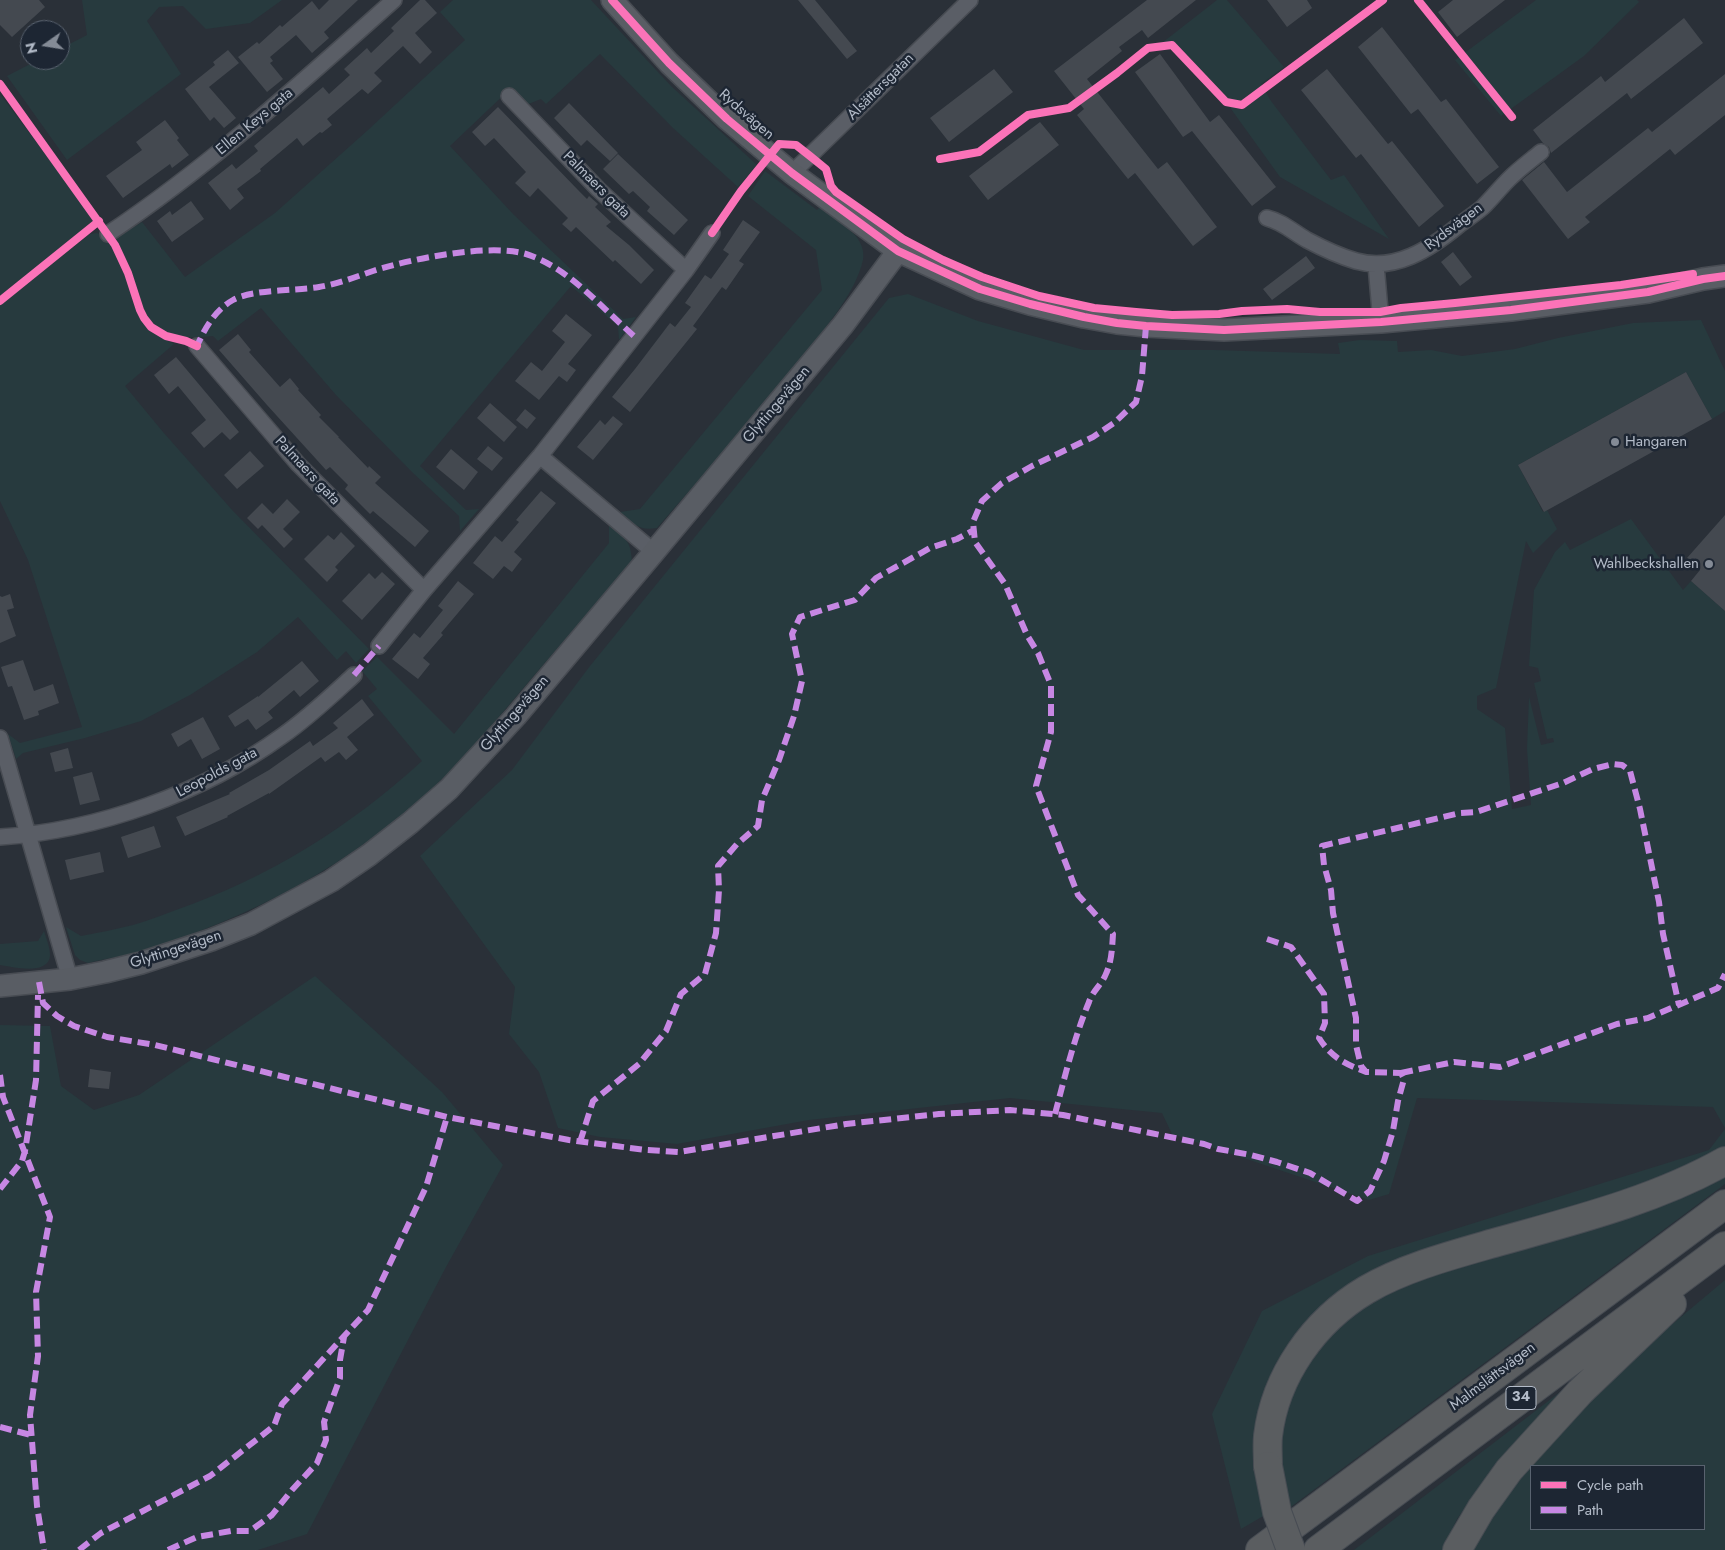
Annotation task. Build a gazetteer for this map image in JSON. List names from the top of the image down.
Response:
{
  "streets": {
    "highway": ["Malmslättsvägen", "34"],
    "street": [
      "Alsättersgatan",
      "Rydsvägen",
      "Ellen Keys gata",
      "Palmaers gata",
      "Glyttingevägen",
      "Leopolds gata"
    ]
  },
  "crossings": [
    ["Alsättersgatan", "Rydsvägen"],
    ["Rydsvägen", "Glyttingevägen"]
  ],
  "places": ["Hangaren", "Wahlbeckshallen"],
  "legend": ["Cycle path", "Path"],
  "north": "left"
}
